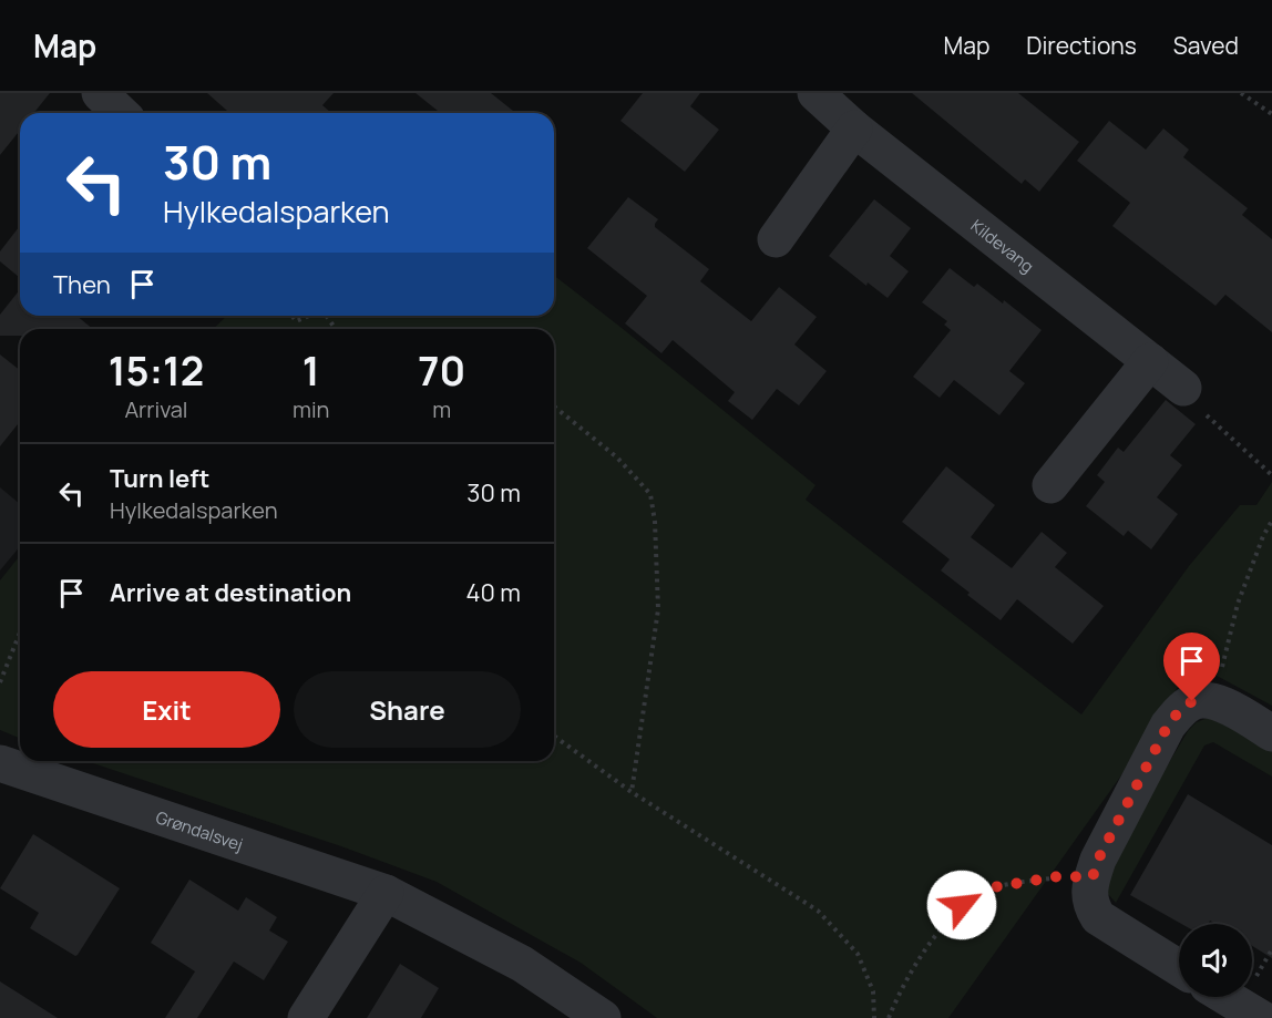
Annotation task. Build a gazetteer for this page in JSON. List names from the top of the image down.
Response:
{
  "streets": {
    "street": ["Kildevang", "Grøndalsvej"]
  },
  "page": {
    "header": "Map",
    "nav": ["Map", "Directions", "Saved"],
    "turn": ["30 m", "Hylkedalsparken"],
    "then": "Then",
    "eta": [
      "15:12",
      "Arrival",
      "1",
      "min",
      "70",
      "m"
    ],
    "list": [
      {
        "name": "Turn left",
        "note": "Hylkedalsparken",
        "value": "30 m"
      },
      {
        "name": "Arrive at destination",
        "value": "40 m"
      }
    ],
    "buttons": ["Exit", "Share"]
  }
}
